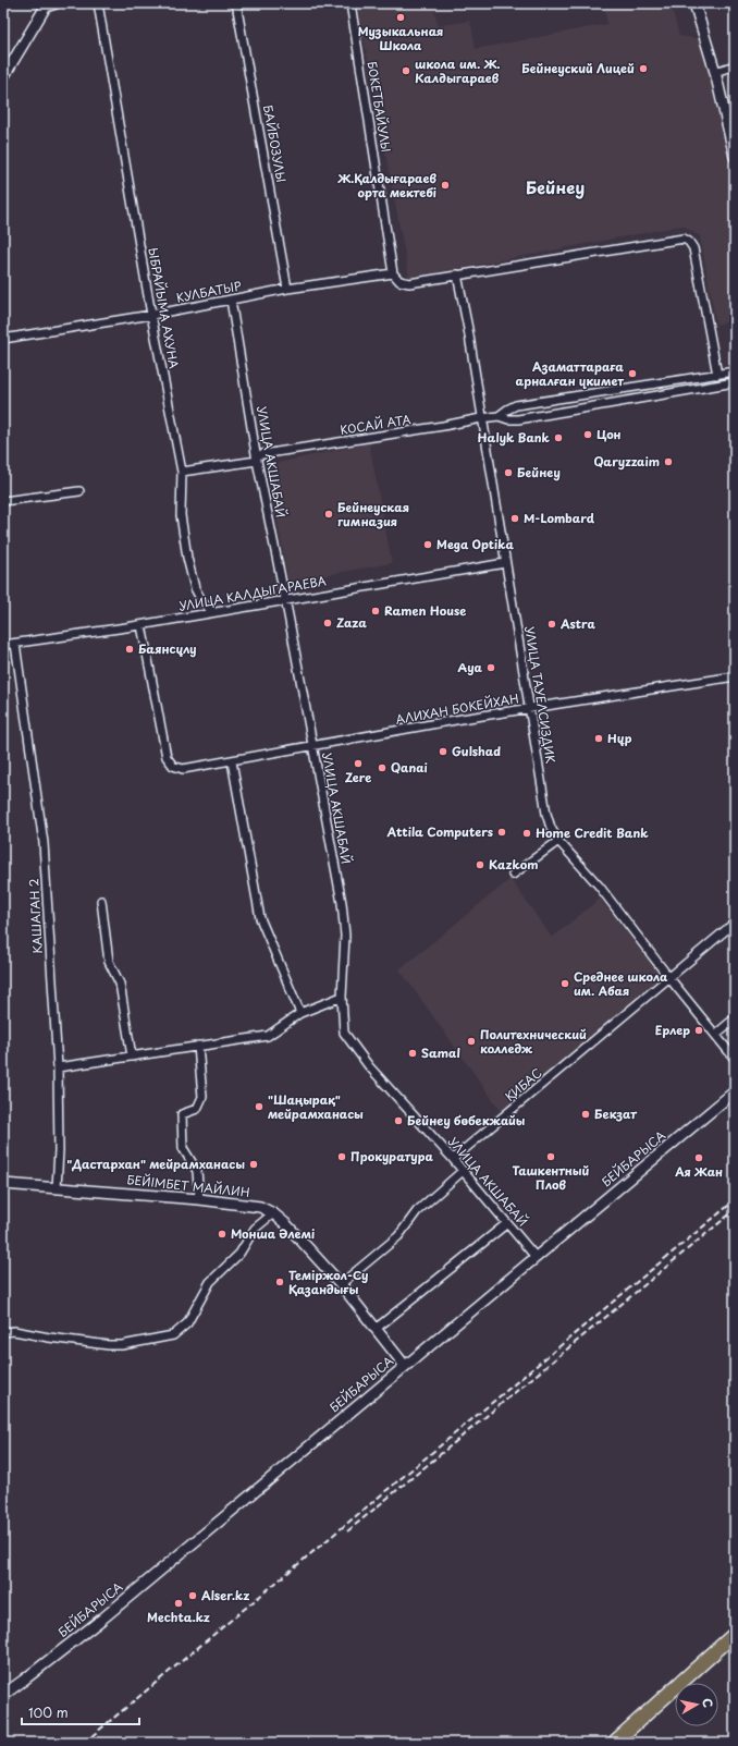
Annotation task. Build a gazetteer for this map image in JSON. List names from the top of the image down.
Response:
{
  "streets": {
    "street": [
      "БОКЕТБАЙУЛЫ",
      "БАЙБОЗУЛЫ",
      "КУЛБАТЫР",
      "ЫБРАЙЫМА АХУНА",
      "КОСАЙ АТА",
      "УЛИЦА АКШАБАЙ",
      "УЛИЦА КАЛДЫГАРАЕВА",
      "УЛИЦА ТАУЕЛСИЗДИК",
      "АЛИХАН БОКЕЙХАН",
      "КАШАГАН 2",
      "ҚИБАС",
      "БЕЙБАРЫСА",
      "БЕЙІМБЕТ МАЙЛИН"
    ]
  },
  "crossings": [
    ["БОКЕТБАЙУЛЫ", "КУЛБАТЫР"],
    ["БАЙБОЗУЛЫ", "КУЛБАТЫР"],
    ["КУЛБАТЫР", "ЫБРАЙЫМА АХУНА"],
    ["КУЛБАТЫР", "УЛИЦА АКШАБАЙ"],
    ["ЫБРАЙЫМА АХУНА", "КОСАЙ АТА"],
    ["ЫБРАЙЫМА АХУНА", "УЛИЦА КАЛДЫГАРАЕВА"],
    ["КОСАЙ АТА", "УЛИЦА АКШАБАЙ"],
    ["КОСАЙ АТА", "УЛИЦА ТАУЕЛСИЗДИК"],
    ["УЛИЦА АКШАБАЙ", "УЛИЦА КАЛДЫГАРАЕВА"],
    ["УЛИЦА АКШАБАЙ", "АЛИХАН БОКЕЙХАН"],
    ["УЛИЦА АКШАБАЙ", "ҚИБАС"],
    ["УЛИЦА АКШАБАЙ", "БЕЙБАРЫСА"],
    ["УЛИЦА КАЛДЫГАРАЕВА", "УЛИЦА ТАУЕЛСИЗДИК"],
    ["УЛИЦА КАЛДЫГАРАЕВА", "АЛИХАН БОКЕЙХАН"],
    ["УЛИЦА КАЛДЫГАРАЕВА", "КАШАГАН 2"],
    ["УЛИЦА ТАУЕЛСИЗДИК", "АЛИХАН БОКЕЙХАН"],
    ["УЛИЦА ТАУЕЛСИЗДИК", "ҚИБАС"],
    ["КАШАГАН 2", "БЕЙІМБЕТ МАЙЛИН"],
    ["БЕЙБАРЫСА", "БЕЙІМБЕТ МАЙЛИН"]
  ],
  "districts": ["Бейнеу"],
  "places": [
    "Музыкальная Школа",
    "Бейнеуский Лицей",
    "школа им. Ж. Калдыгараев",
    "Ж.Қалдығараев орта мектебі",
    "Азаматтараға арналған үкимет",
    "Цон",
    "Halyk Bank",
    "Qaryzzaim",
    "Бейнеу",
    "Бейнеуская гимназия",
    "M-Lombard",
    "Mega Optika",
    "Ramen House",
    "Zaza",
    "Astra",
    "Баянсұлу",
    "Aya",
    "Нұр",
    "Gulshad",
    "Zere",
    "Qanai",
    "Attila Computers",
    "Home Credit Bank",
    "Kazkom",
    "Среднее школа им. Абая",
    "Ерлер",
    "Политехнический колледж",
    "Samal",
    "\"Шаңырақ\" мейрамханасы",
    "Бекзат",
    "Бейнеу бөбекжайы",
    "Прокуратура",
    "Ташкентный Плов",
    "Ая Жан",
    "\"Дастархан\" мейрамханасы",
    "Монша Әлемі",
    "Теміржол-Су Қазандығы",
    "Alser.kz",
    "Mechta.kz"
  ],
  "scale_bar": "100 m",
  "north": "right"
}
